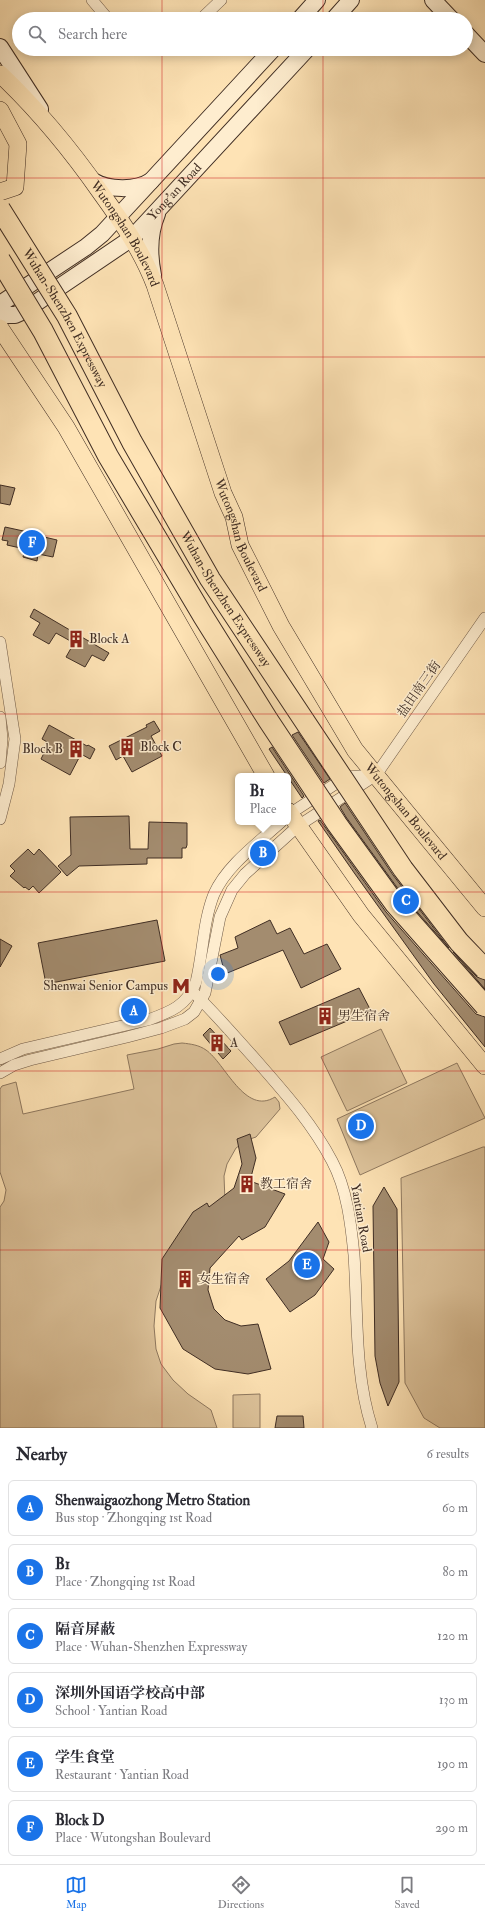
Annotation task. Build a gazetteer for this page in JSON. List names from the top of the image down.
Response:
{
  "streets": {
    "highway": ["Wuhan-Shenzhen Expressway"],
    "main road": ["Yong'an Road", "Wutongshan Boulevard"],
    "street": ["盐田南三街", "Yantian Road"]
  },
  "crossings": [
    ["Yong'an Road", "Wutongshan Boulevard"],
    ["Wutongshan Boulevard", "盐田南三街"]
  ],
  "places": {
    "building": [
      "Block A",
      "Block C",
      "Block B",
      "男生宿舍",
      "A",
      "教工宿舍",
      "女生宿舍"
    ],
    "metro station": ["Shenwai Senior Campus"]
  },
  "page": {
    "search": "Search here",
    "pins": [
      "F",
      "B",
      "C",
      "A",
      "D",
      "E"
    ],
    "popup": ["B1", "Place"],
    "heading": ["Nearby", "6 results"],
    "list": [
      {
        "mark": "A",
        "name": "Shenwaigaozhong Metro Station",
        "note": "Bus stop · Zhongqing 1st Road",
        "value": "60 m"
      },
      {
        "mark": "B",
        "name": "B1",
        "note": "Place · Zhongqing 1st Road",
        "value": "80 m"
      },
      {
        "mark": "C",
        "name": "隔音屏蔽",
        "note": "Place · Wuhan-Shenzhen Expressway",
        "value": "120 m"
      },
      {
        "mark": "D",
        "name": "深圳外国语学校高中部",
        "note": "School · Yantian Road",
        "value": "130 m"
      },
      {
        "mark": "E",
        "name": "学生食堂",
        "note": "Restaurant · Yantian Road",
        "value": "190 m"
      },
      {
        "mark": "F",
        "name": "Block D",
        "note": "Place · Wutongshan Boulevard",
        "value": "290 m"
      }
    ],
    "nav": ["Map", "Directions", "Saved"]
  }
}
